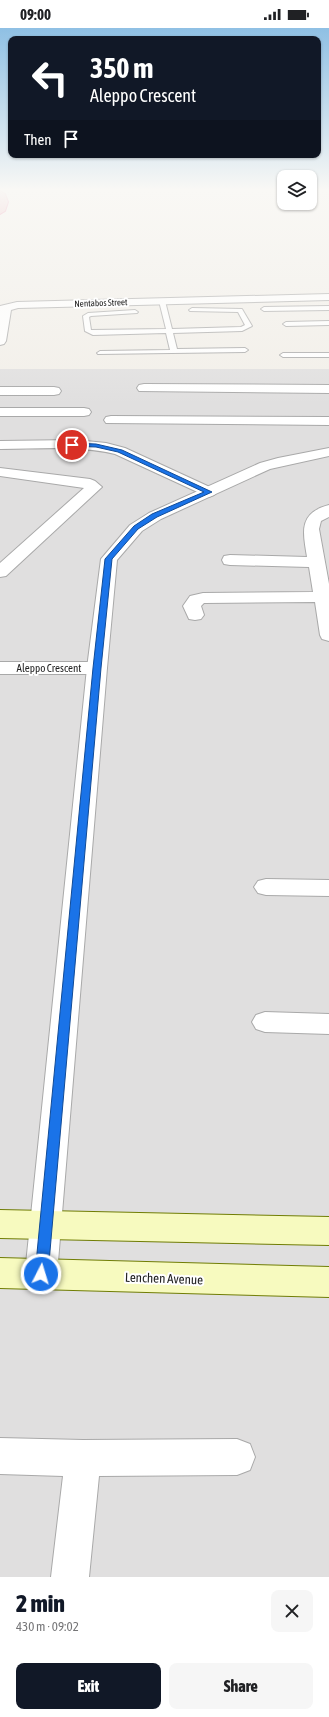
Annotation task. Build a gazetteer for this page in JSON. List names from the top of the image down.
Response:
{
  "streets": {
    "main road": ["Lenchen Avenue"],
    "street": ["Nentabos Street", "Aleppo Crescent"]
  },
  "page": {
    "status": "09:00",
    "turn": ["350 m", "Aleppo Crescent"],
    "then": "Then",
    "heading": ["2 min", "430 m · 09:02"],
    "buttons": ["Exit", "Share"]
  }
}
